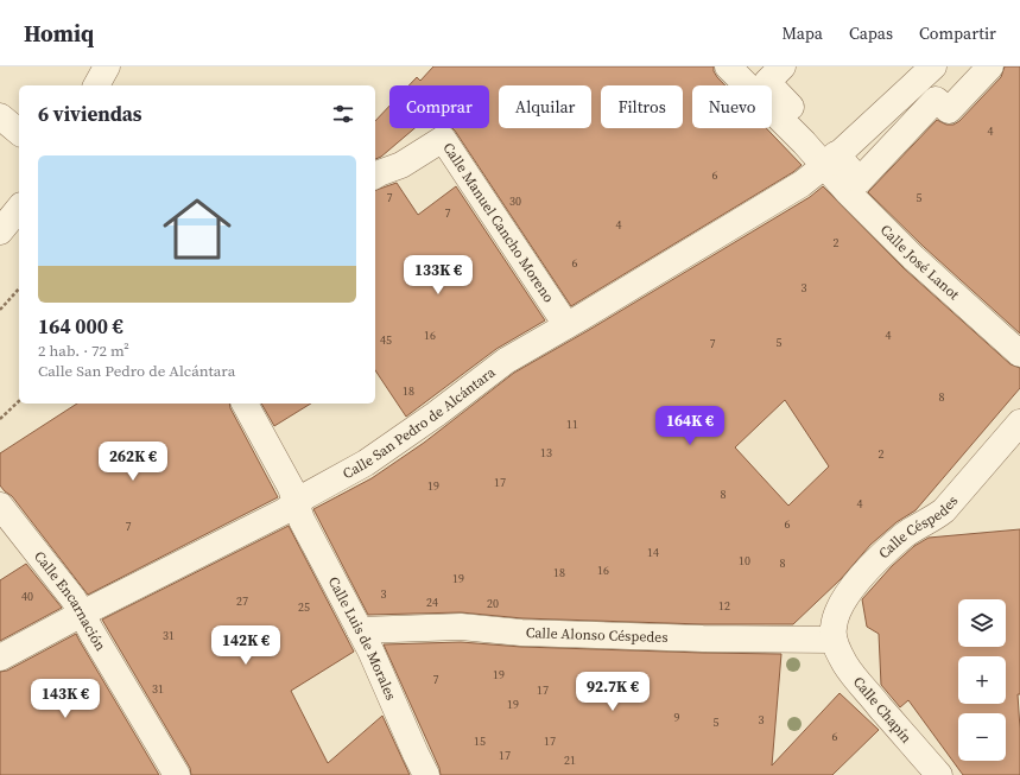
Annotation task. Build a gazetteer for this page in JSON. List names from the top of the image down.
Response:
{
  "streets": {
    "street": [
      "Calle Manuel Cancho Moreno",
      "Calle José Lanot",
      "Calle San Pedro de Alcántara",
      "Calle Céspedes",
      "Calle Encarnación",
      "Calle Alonso Céspedes",
      "Calle Luis de Morales",
      "Calle Chapín"
    ]
  },
  "crossings": [
    ["Calle Manuel Cancho Moreno", "Calle San Pedro de Alcántara"],
    ["Calle José Lanot", "Calle San Pedro de Alcántara"],
    ["Calle San Pedro de Alcántara", "Calle Encarnación"],
    ["Calle San Pedro de Alcántara", "Calle Luis de Morales"],
    ["Calle Céspedes", "Calle Alonso Céspedes"],
    ["Calle Céspedes", "Calle Chapín"],
    ["Calle Alonso Céspedes", "Calle Luis de Morales"],
    ["Calle Alonso Céspedes", "Calle Chapín"]
  ],
  "house_numbers": [
    "4",
    "6",
    "7",
    "5",
    "30",
    "7",
    "4",
    "2",
    "6",
    "3",
    "16",
    "4",
    "45",
    "5",
    "7",
    "18",
    "8",
    "11",
    "13",
    "2",
    "17",
    "19",
    "8",
    "4",
    "6",
    "7",
    "14",
    "10",
    "8",
    "16",
    "18",
    "19",
    "3",
    "40",
    "27",
    "24",
    "20",
    "12",
    "25",
    "31",
    "19",
    "7",
    "31",
    "17",
    "19",
    "9",
    "3",
    "5",
    "6",
    "15",
    "17",
    "17",
    "21"
  ],
  "page": {
    "header": "Homiq",
    "nav": ["Mapa", "Capas", "Compartir"],
    "chip": [
      "Comprar",
      "Alquilar",
      "Filtros",
      "Nuevo"
    ],
    "heading": "6 viviendas",
    "list": [
      {
        "name": "164 000 €",
        "note": "2 hab. · 72 m² · Calle San Pedro de Alcántara"
      }
    ],
    "price": [
      "133K €",
      "164K €",
      "262K €",
      "142K €",
      "92.7K €",
      "143K €"
    ],
    "map_buttons": ["+", "−"]
  }
}
